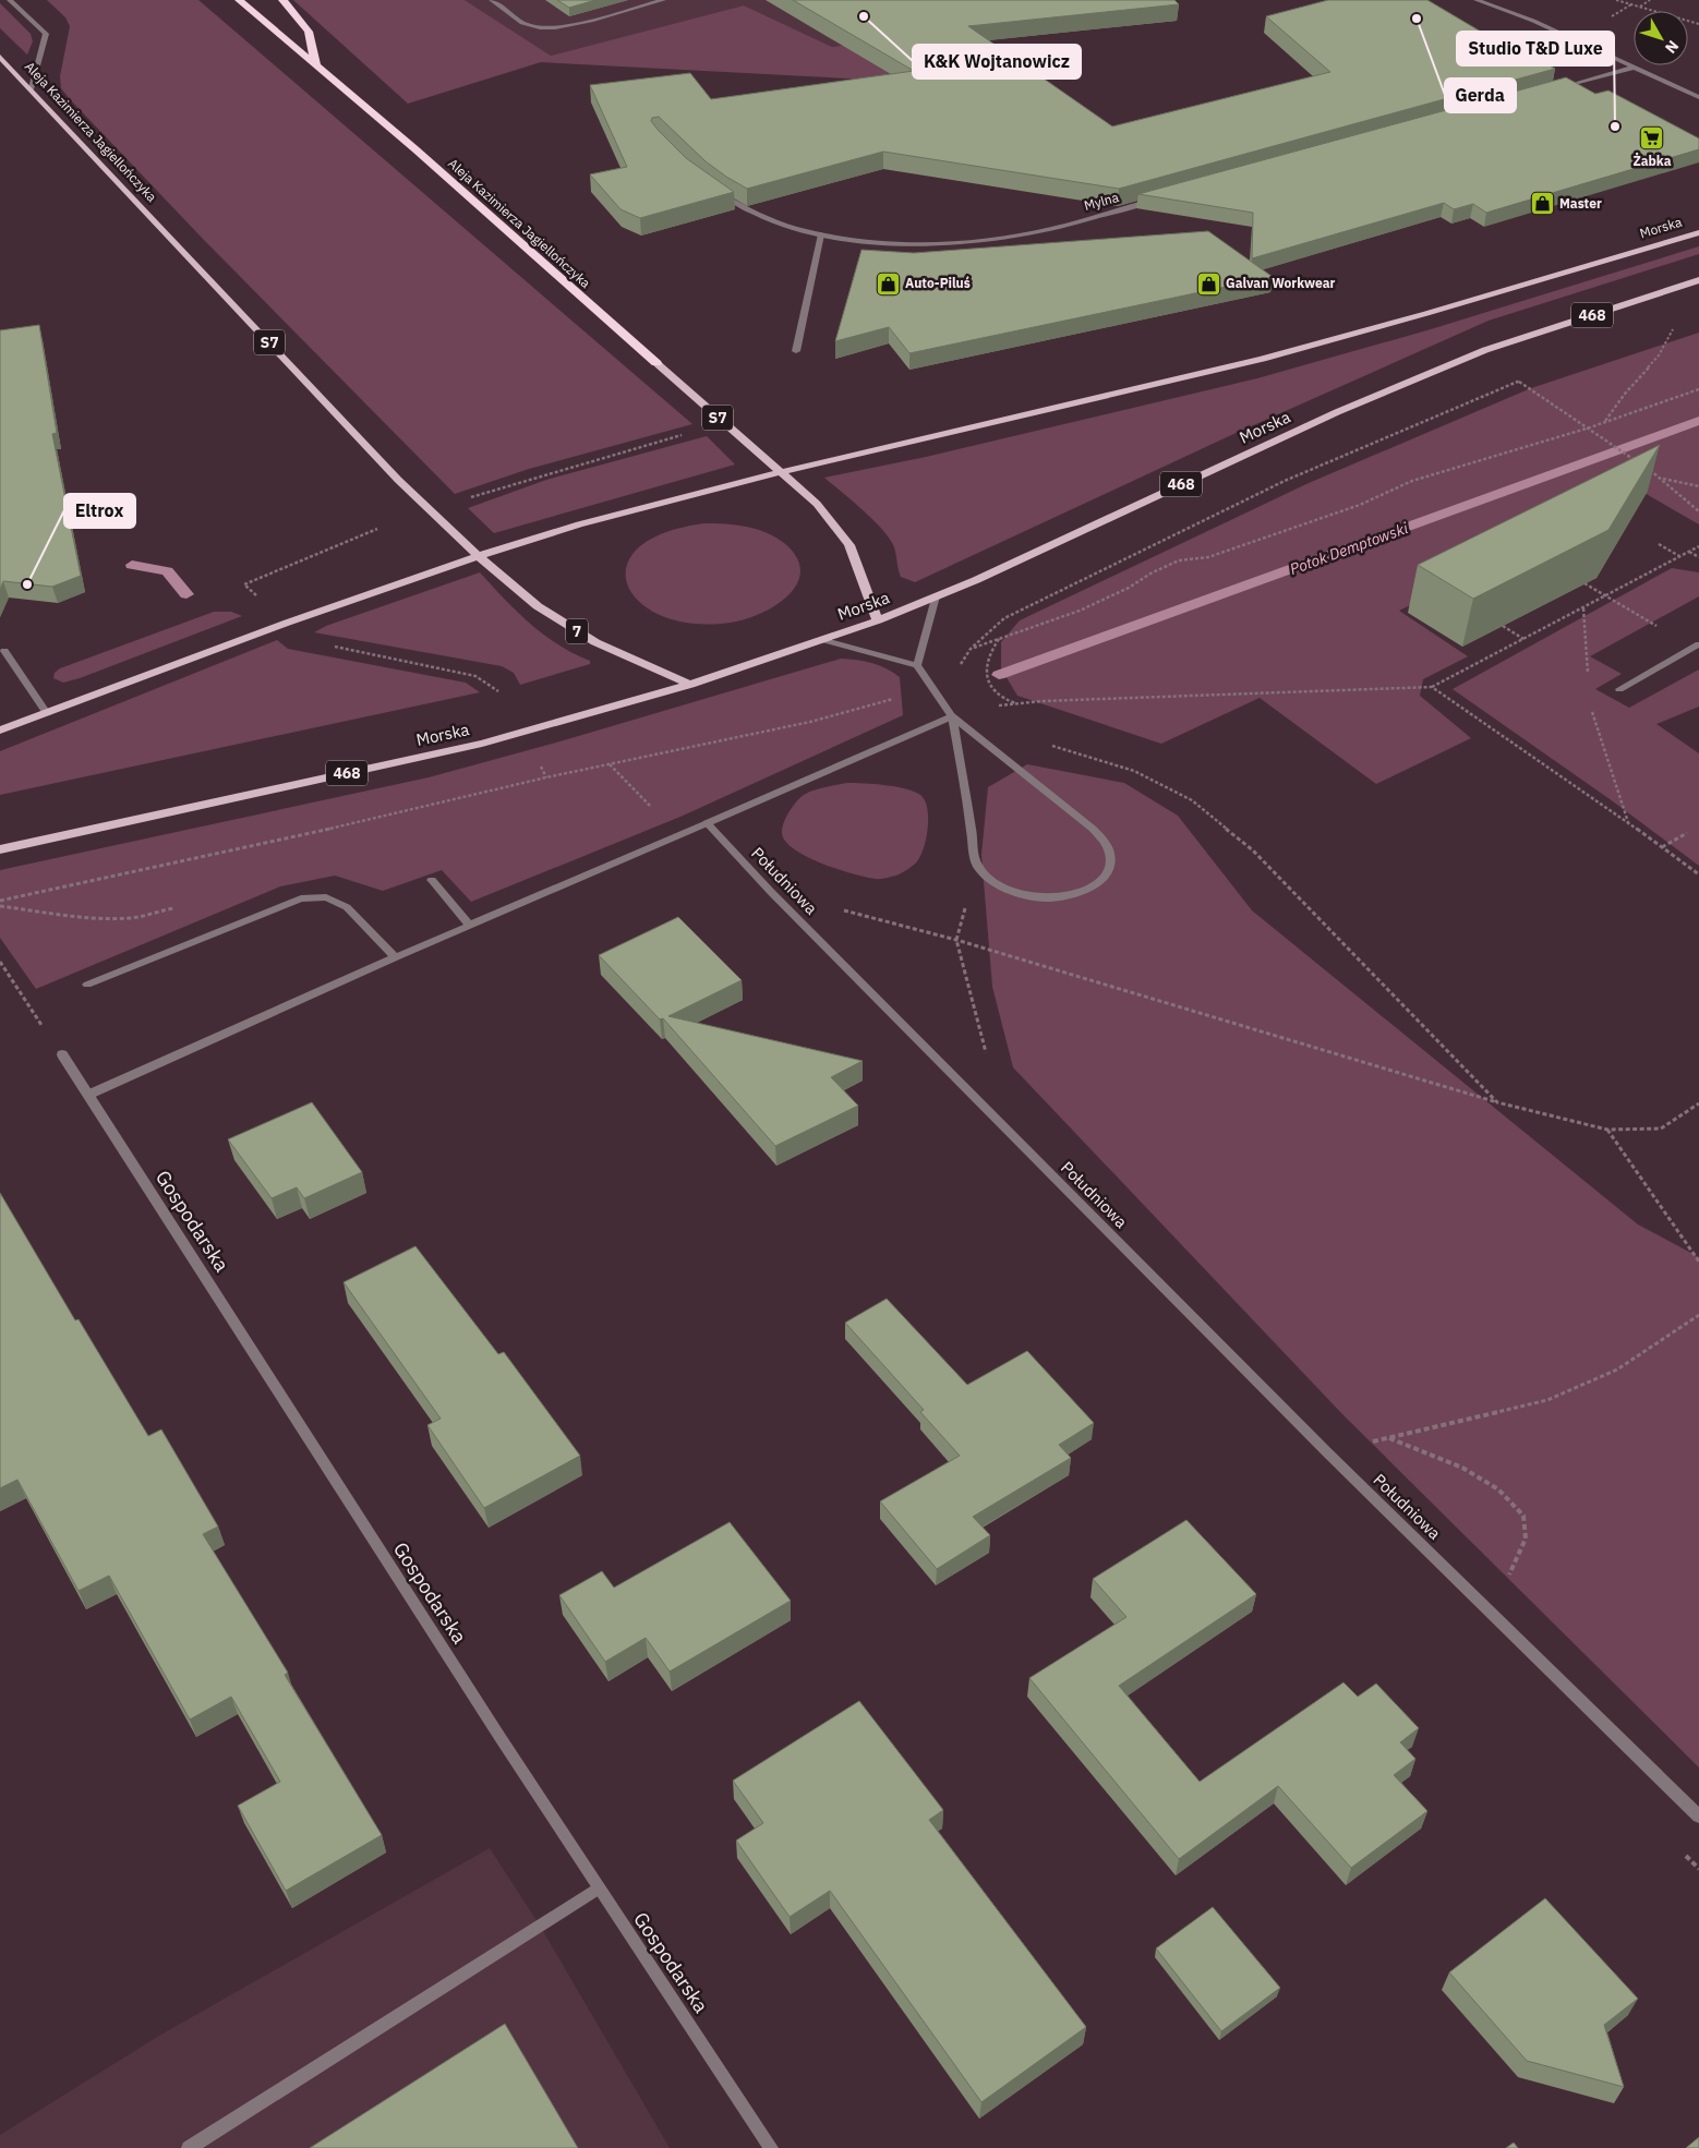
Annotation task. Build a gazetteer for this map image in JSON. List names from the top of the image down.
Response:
{
  "streets": {
    "highway": ["Aleja Kazimierza Jagiellończyka", "S7"],
    "main road": ["Morska", "468", "7"],
    "street": ["Mylna", "Południowa", "Gospodarska"]
  },
  "crossings": [
    ["Aleja Kazimierza Jagiellończyka", "Morska"],
    ["Aleja Kazimierza Jagiellończyka", "7"],
    ["Morska", "7"]
  ],
  "water": ["Potok Demptowski"],
  "places": {
    "other": [
      "K&K Wojtanowicz",
      "Gerda",
      "Studio T&D Luxe",
      "Eltrox"
    ],
    "supermarket": ["Żabka"],
    "shop": ["Master", "Auto-Piluś", "Galvan Workwear"]
  },
  "north": "bottom right"
}
